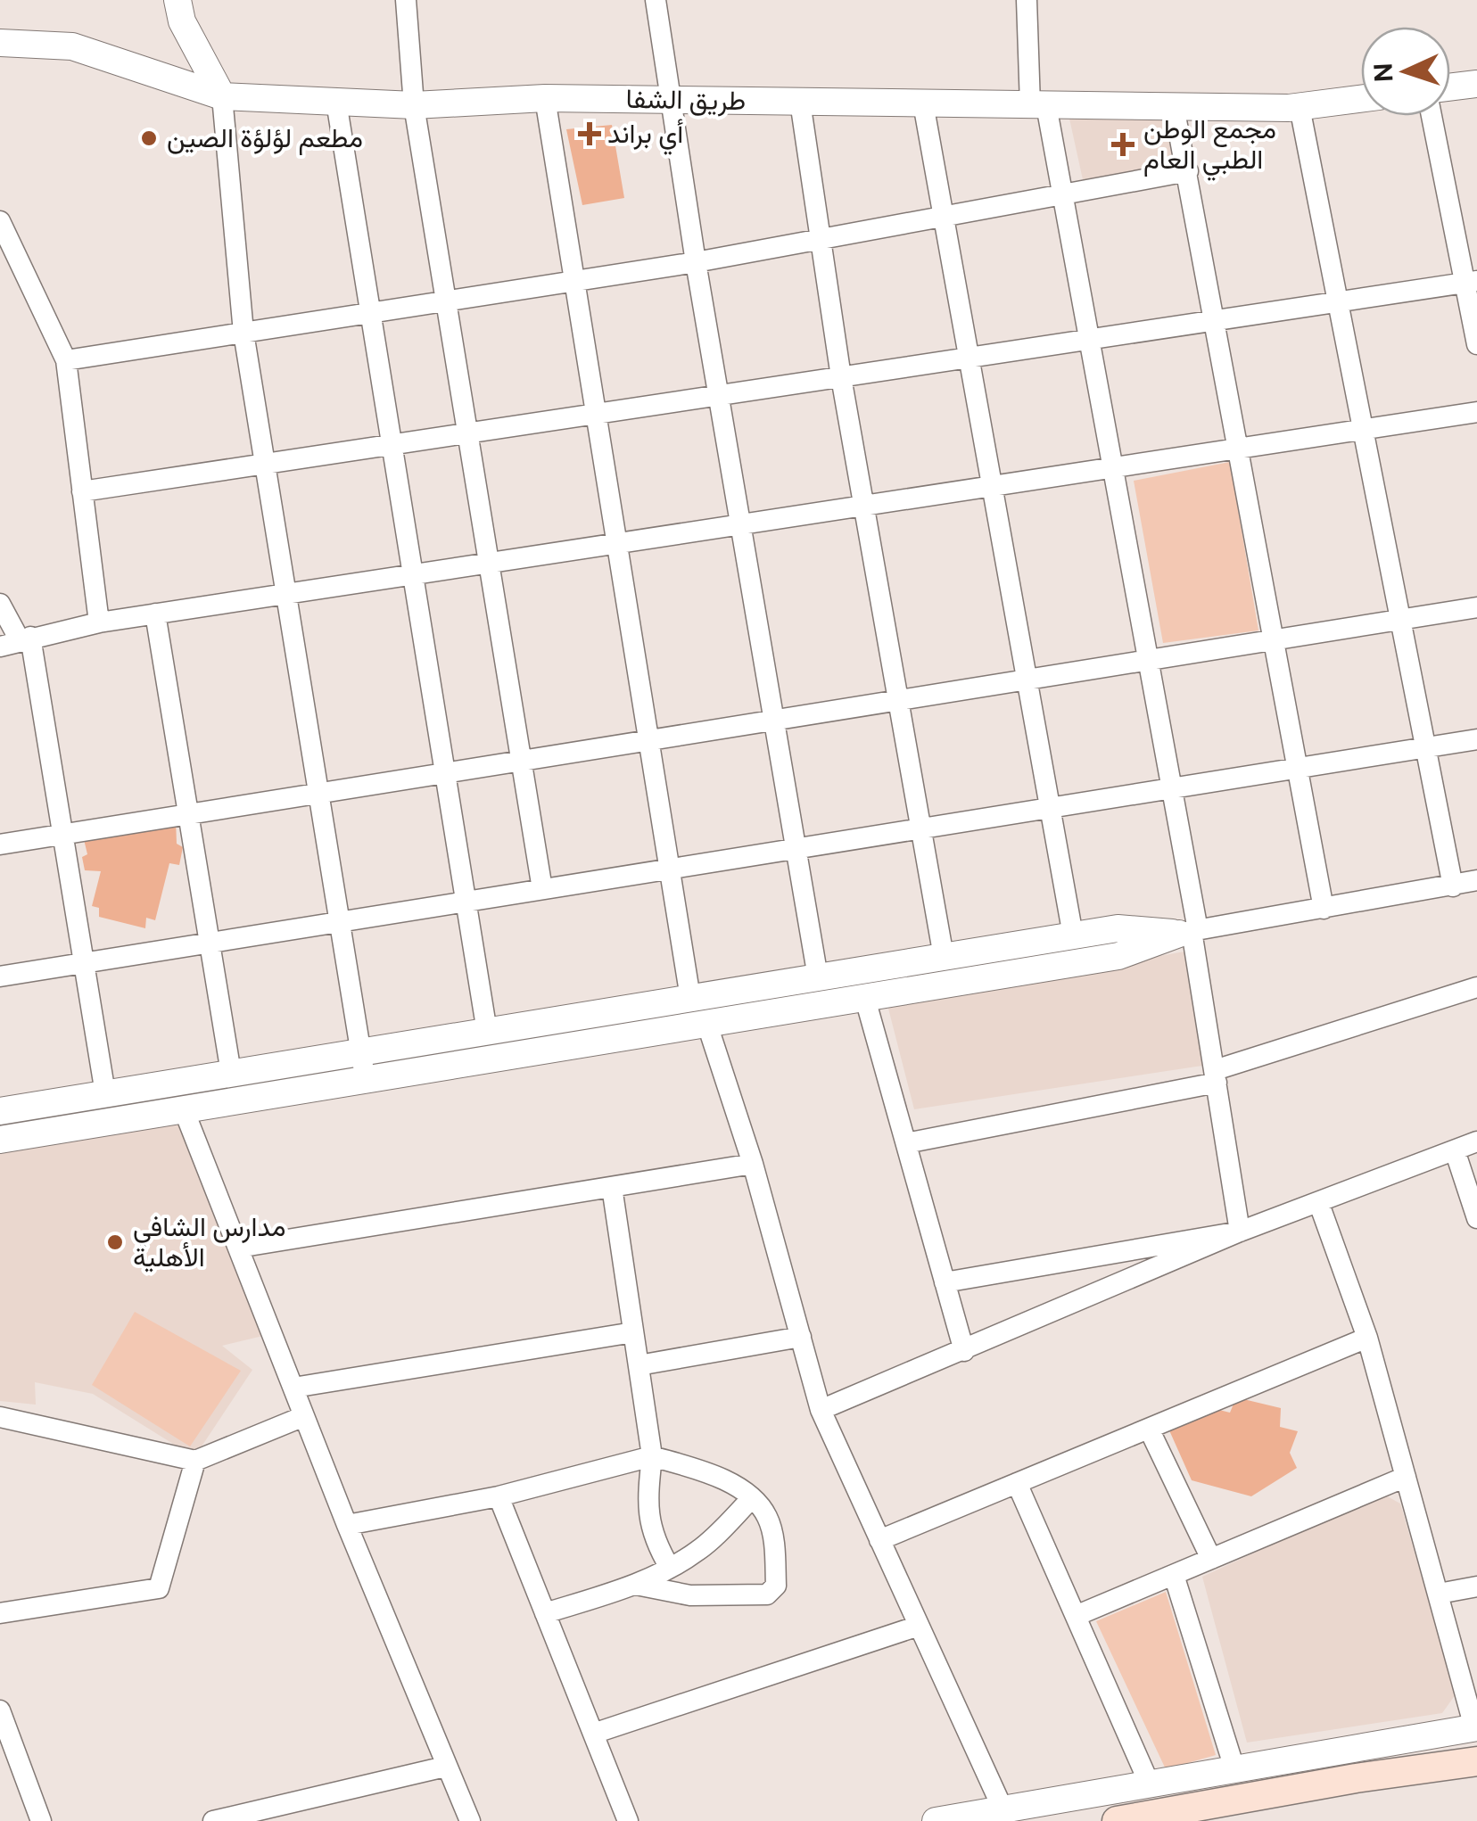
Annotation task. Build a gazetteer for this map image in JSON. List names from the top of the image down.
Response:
{
  "streets": {
    "street": ["طريق الشفا"]
  },
  "places": {
    "health": ["أي براند", "مجمع الوطن الطبي العام"],
    "other": ["مطعم لؤلؤة الصين", "مدارس الشافي الأهلية"]
  },
  "north": "left"
}
